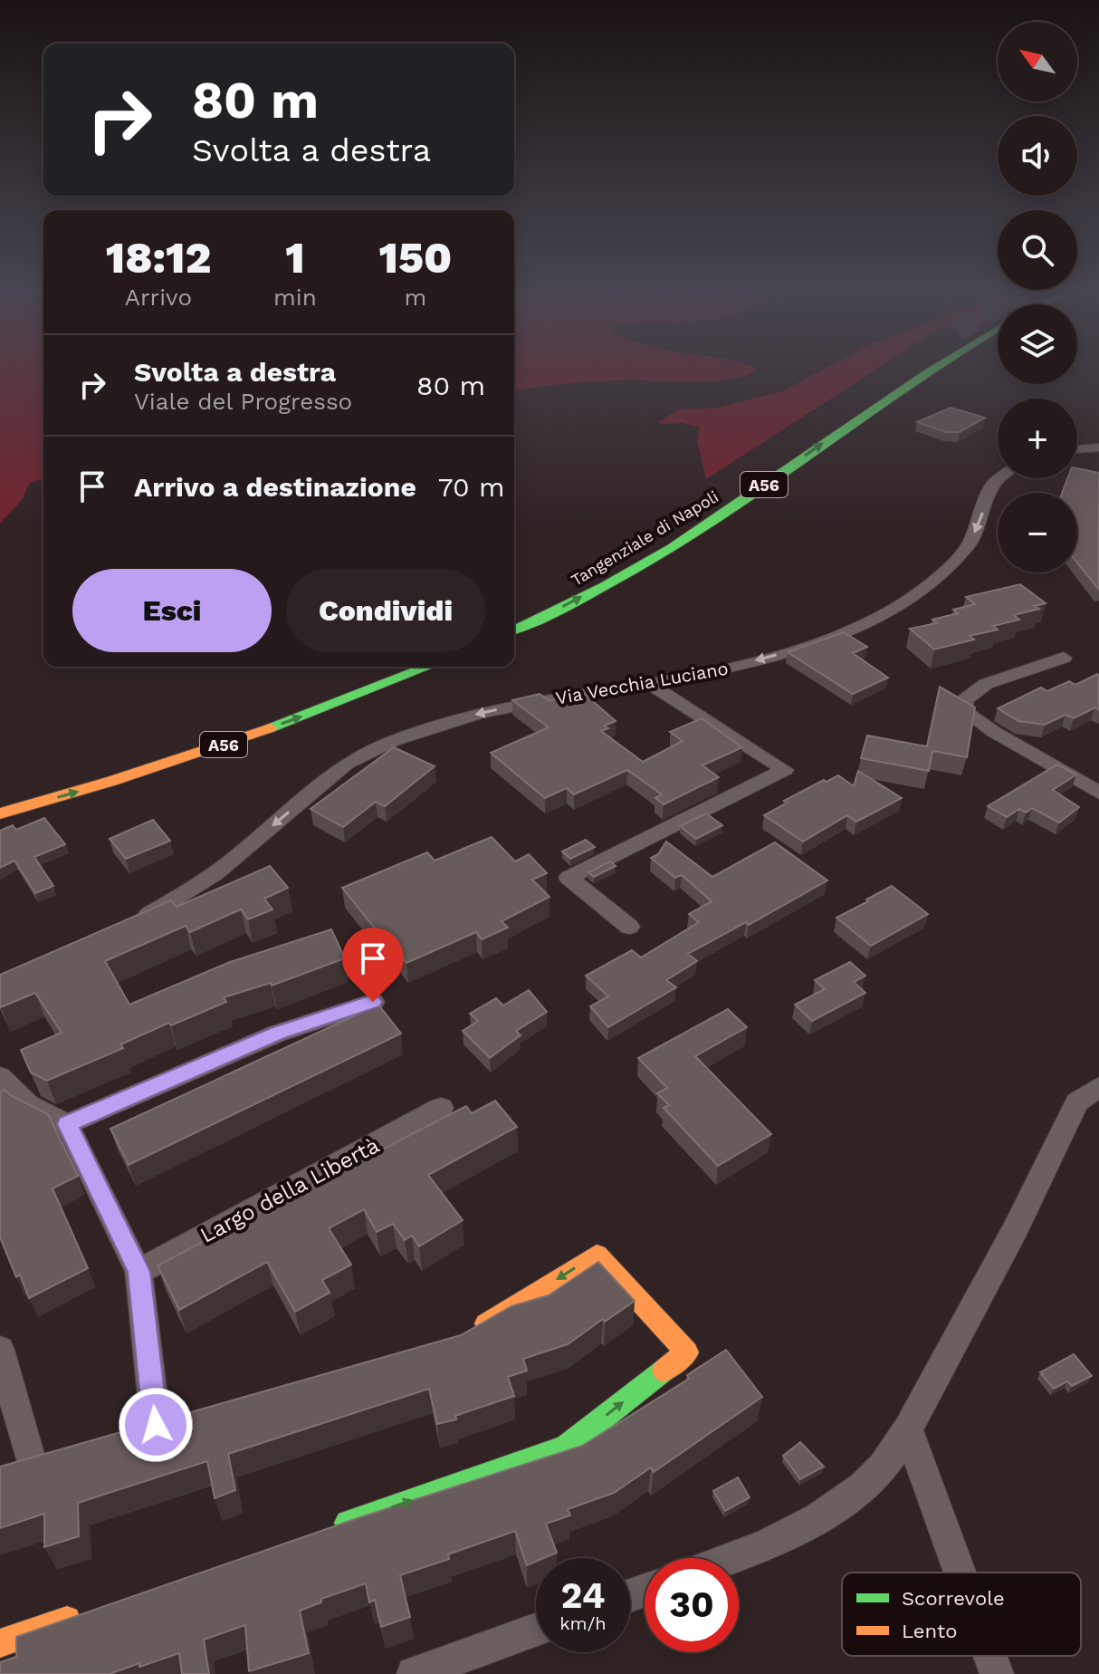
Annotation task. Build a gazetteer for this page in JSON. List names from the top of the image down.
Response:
{
  "streets": {
    "main road": ["A56", "Tangenziale di Napoli"],
    "street": ["Via Vecchia Luciano", "Largo della Libertà"]
  },
  "one_way": ["Tangenziale di Napoli", "Via Vecchia Luciano"],
  "legend": ["Scorrevole", "Lento"],
  "north": "top left",
  "page": {
    "map_buttons": ["+", "−"],
    "turn": ["80 m", "Svolta a destra"],
    "eta": [
      "18:12",
      "Arrivo",
      "1",
      "min",
      "150",
      "m"
    ],
    "list": [
      {
        "name": "Svolta a destra",
        "note": "Viale del Progresso",
        "value": "80 m"
      },
      {
        "name": "Arrivo a destinazione",
        "value": "70 m"
      }
    ],
    "buttons": ["Esci", "Condividi"],
    "speed": "24 km/h",
    "limit": "30"
  }
}
